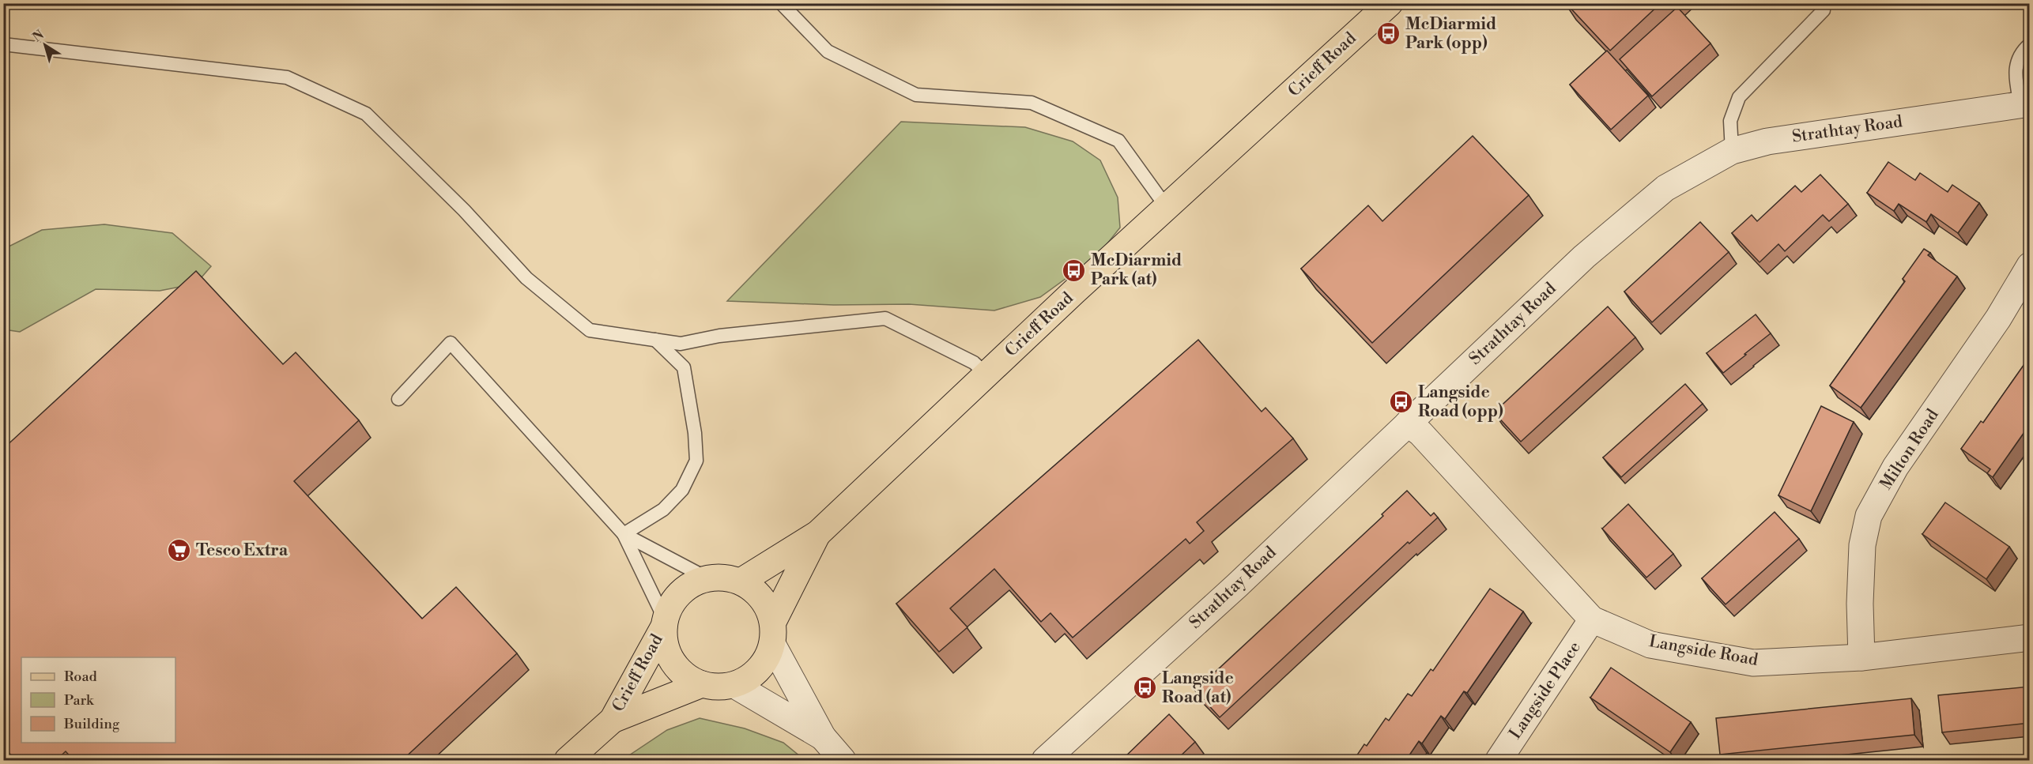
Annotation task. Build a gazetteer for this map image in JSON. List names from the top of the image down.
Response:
{
  "streets": {
    "main road": ["Crieff Road"],
    "street": [
      "Strathtay Road",
      "Milton Road",
      "Langside Road",
      "Langside Place"
    ]
  },
  "crossings": [
    ["Strathtay Road", "Langside Road"],
    ["Milton Road", "Langside Road"],
    ["Langside Road", "Langside Place"]
  ],
  "places": {
    "bus stop": [
      "McDiarmid Park (opp)",
      "McDiarmid Park (at)",
      "Langside Road (opp)",
      "Langside Road (at)"
    ],
    "supermarket": ["Tesco Extra"]
  },
  "legend": ["Road", "Park", "Building"],
  "north": "top left"
}
